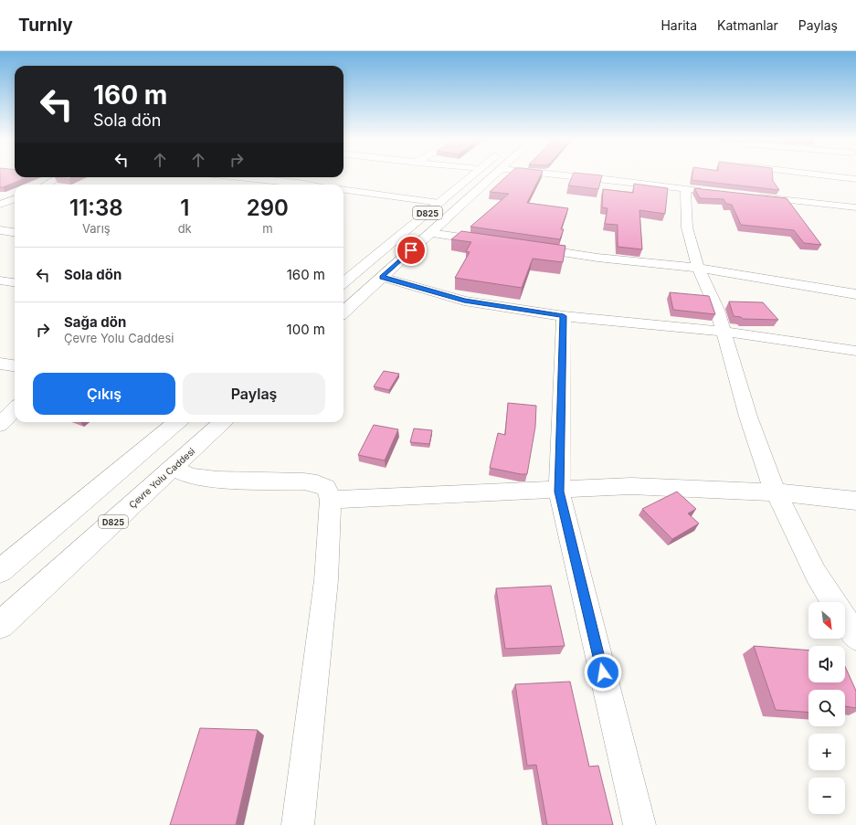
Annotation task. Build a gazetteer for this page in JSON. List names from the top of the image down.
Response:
{
  "streets": {
    "highway": ["D825", "Çevre Yolu Caddesi"]
  },
  "north": "bottom right",
  "page": {
    "header": "Turnly",
    "nav": ["Harita", "Katmanlar", "Paylaş"],
    "turn": ["160 m", "Sola dön"],
    "eta": [
      "11:38",
      "Varış",
      "1",
      "dk",
      "290",
      "m"
    ],
    "list": [
      {
        "name": "Sola dön",
        "value": "160 m"
      },
      {
        "name": "Sağa dön",
        "note": "Çevre Yolu Caddesi",
        "value": "100 m"
      }
    ],
    "buttons": ["Çıkış", "Paylaş"],
    "map_buttons": ["+", "−"]
  }
}
